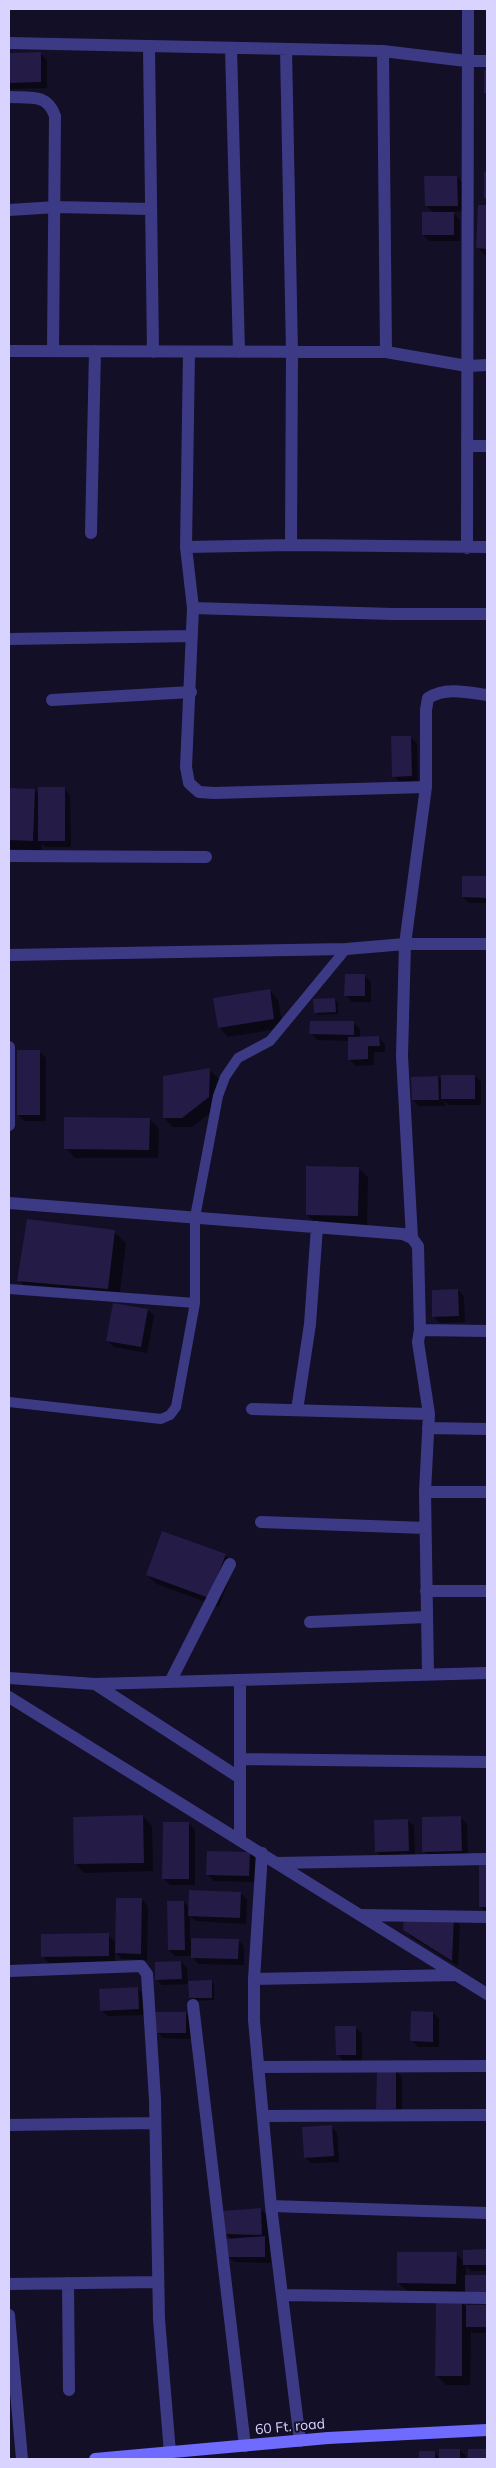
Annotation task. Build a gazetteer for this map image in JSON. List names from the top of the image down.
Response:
{
  "streets": {
    "street": ["60 Ft. road"]
  }
}
